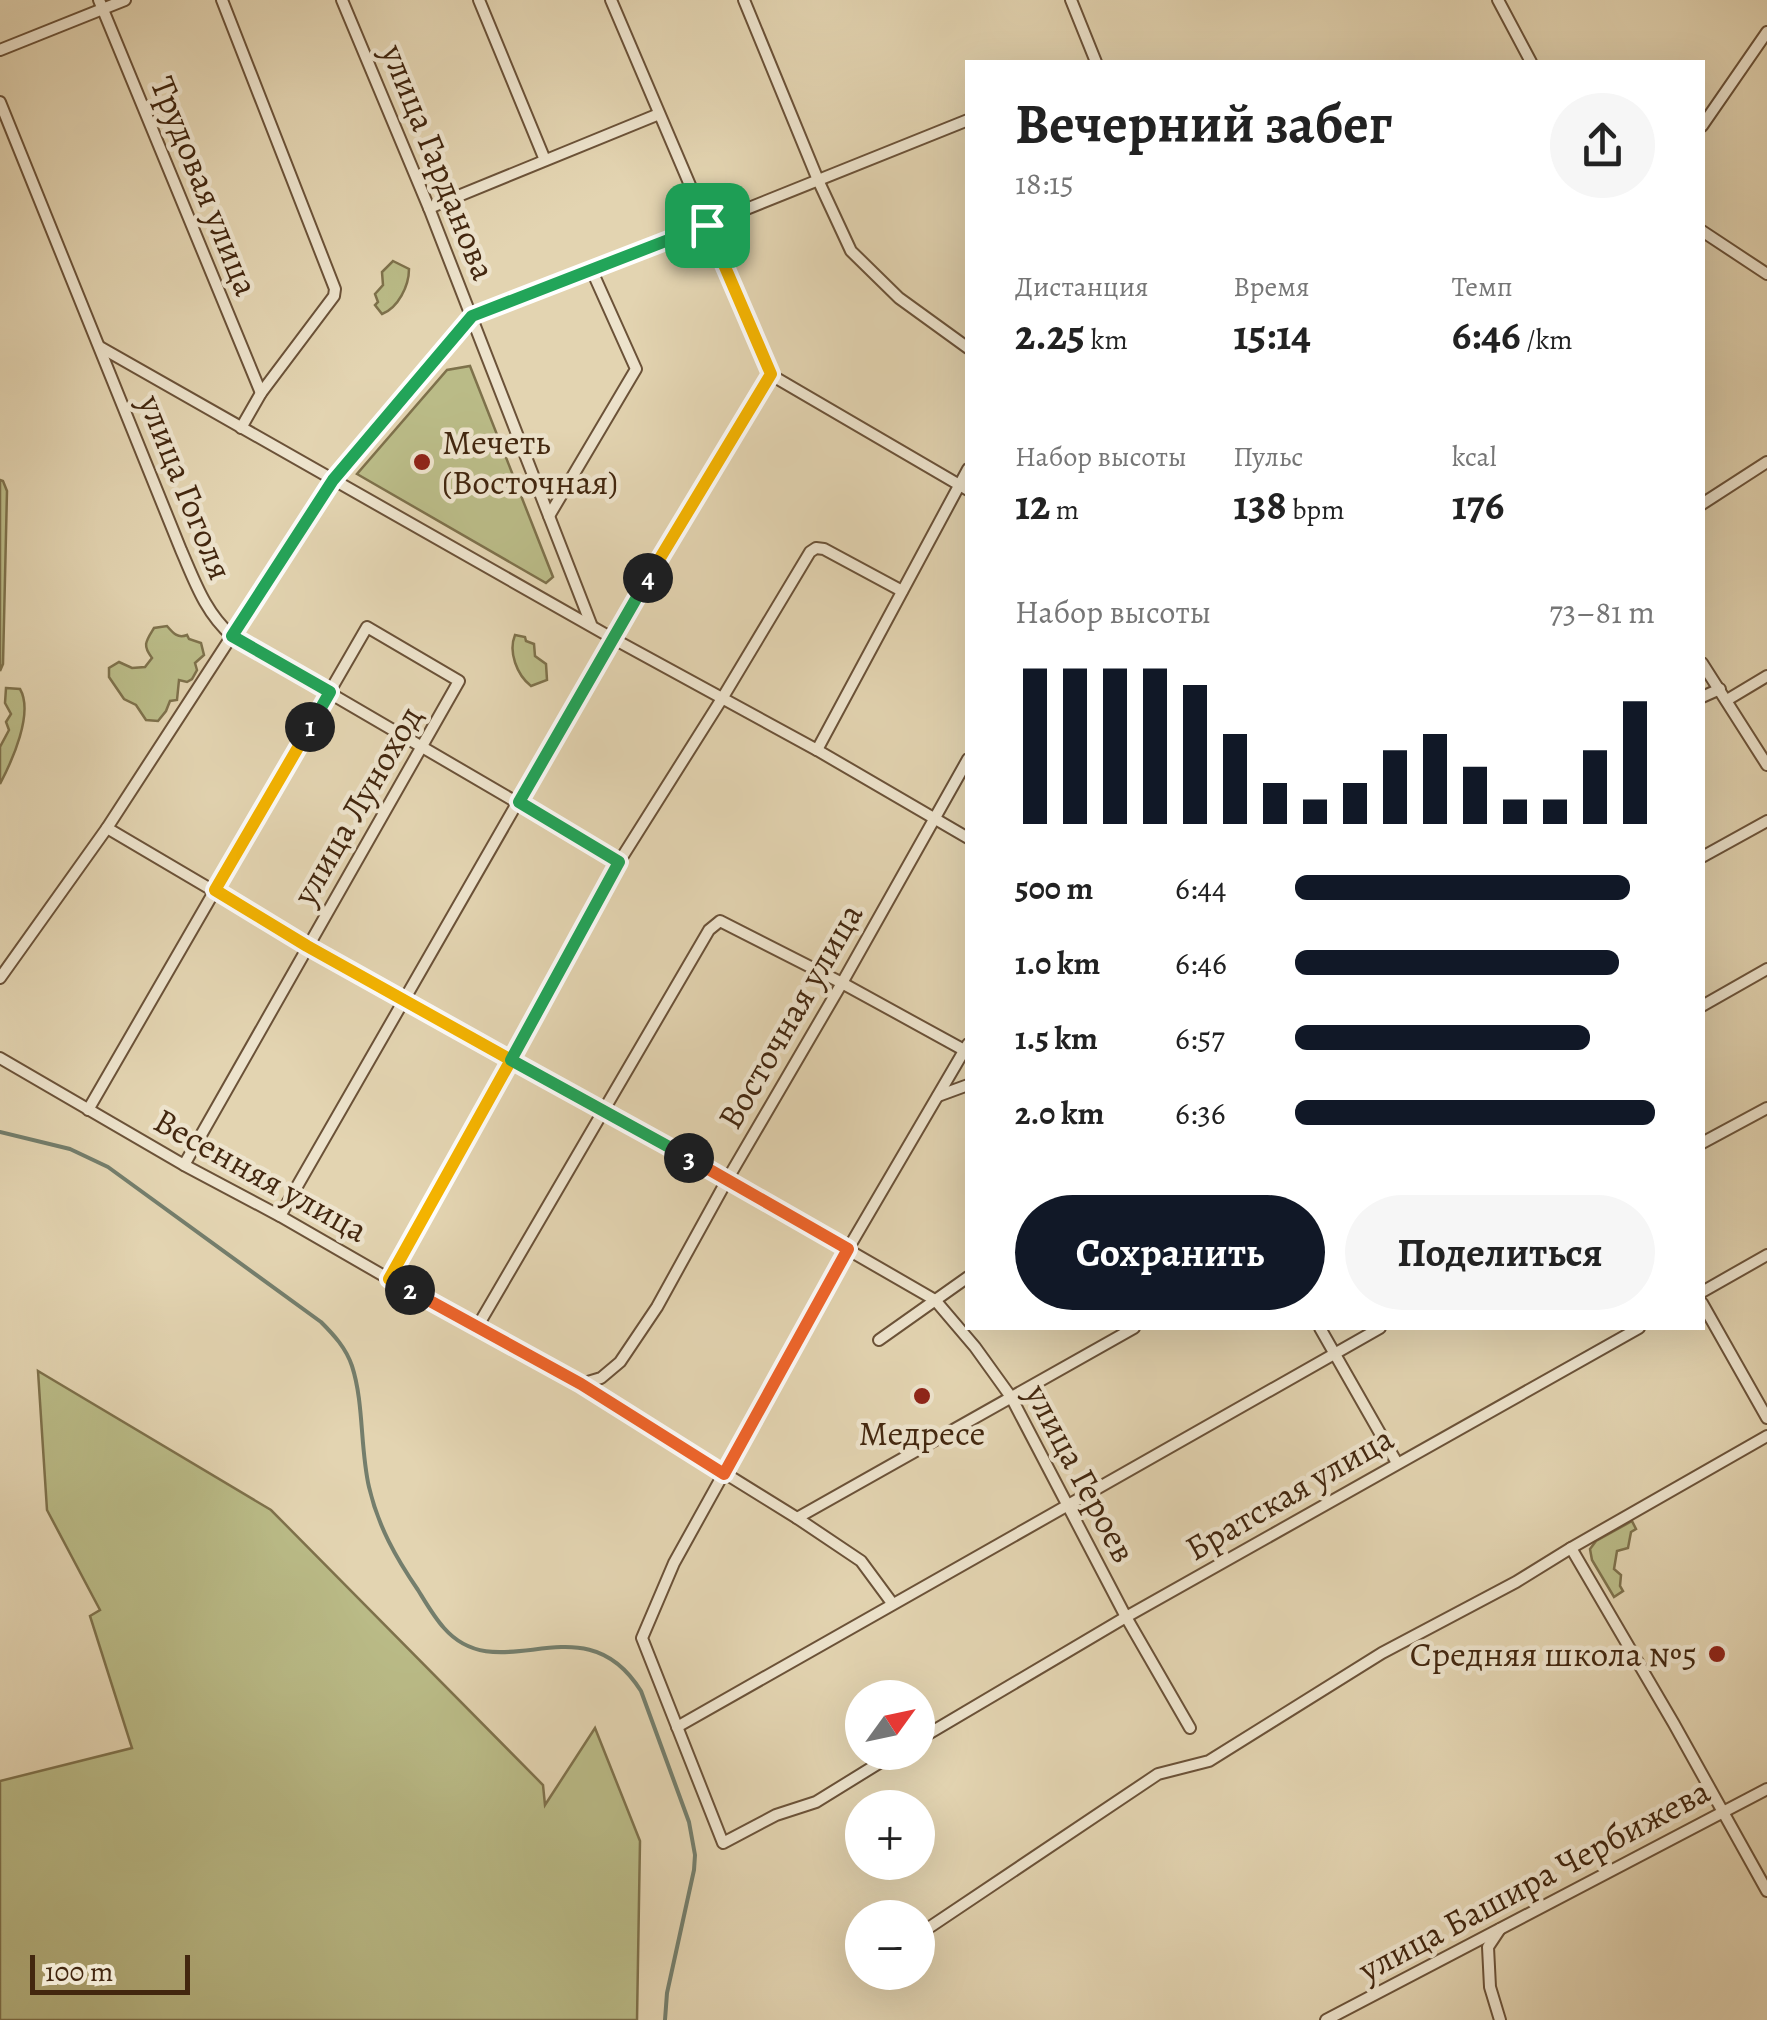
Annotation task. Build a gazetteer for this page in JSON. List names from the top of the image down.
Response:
{
  "streets": {
    "street": [
      "улица Гарданова",
      "Трудовая улица",
      "улица Гоголя",
      "улица Луноход",
      "Восточная улица",
      "Весенняя улица",
      "улица Героев",
      "Братская улица",
      "улица Башира Чербижева"
    ]
  },
  "crossings": [
    ["улица Гоголя", "улица Луноход"],
    ["улица Луноход", "Весенняя улица"],
    ["улица Луноход", "улица Героев"],
    ["Восточная улица", "Весенняя улица"],
    ["Восточная улица", "улица Героев"],
    ["улица Героев", "Братская улица"]
  ],
  "places": ["Мечеть (Восточная)", "Медресе", "Средняя школа №5"],
  "scale_bar": "100 m",
  "north": "top right",
  "page": {
    "heading": ["Вечерний забег", "18:15"],
    "stats": [
      ["Дистанция", "2.25 km"],
      ["Время", "15:14"],
      ["Темп", "6:46 /km"],
      ["Набор высоты", "12 m"],
      ["Пульс", "138 bpm"],
      ["kcal", "176"]
    ],
    "pins": [
      "4",
      "1",
      "3",
      "2"
    ],
    "chart": ["Набор высоты", "73–81 m"],
    "list": [
      {
        "name": "500 m",
        "note": "6:44"
      },
      {
        "name": "1.0 km",
        "note": "6:46"
      },
      {
        "name": "1.5 km",
        "note": "6:57"
      },
      {
        "name": "2.0 km",
        "note": "6:36"
      }
    ],
    "buttons": ["Сохранить", "Поделиться"],
    "map_buttons": ["+", "−"],
    "scale": "100 m"
  }
}
